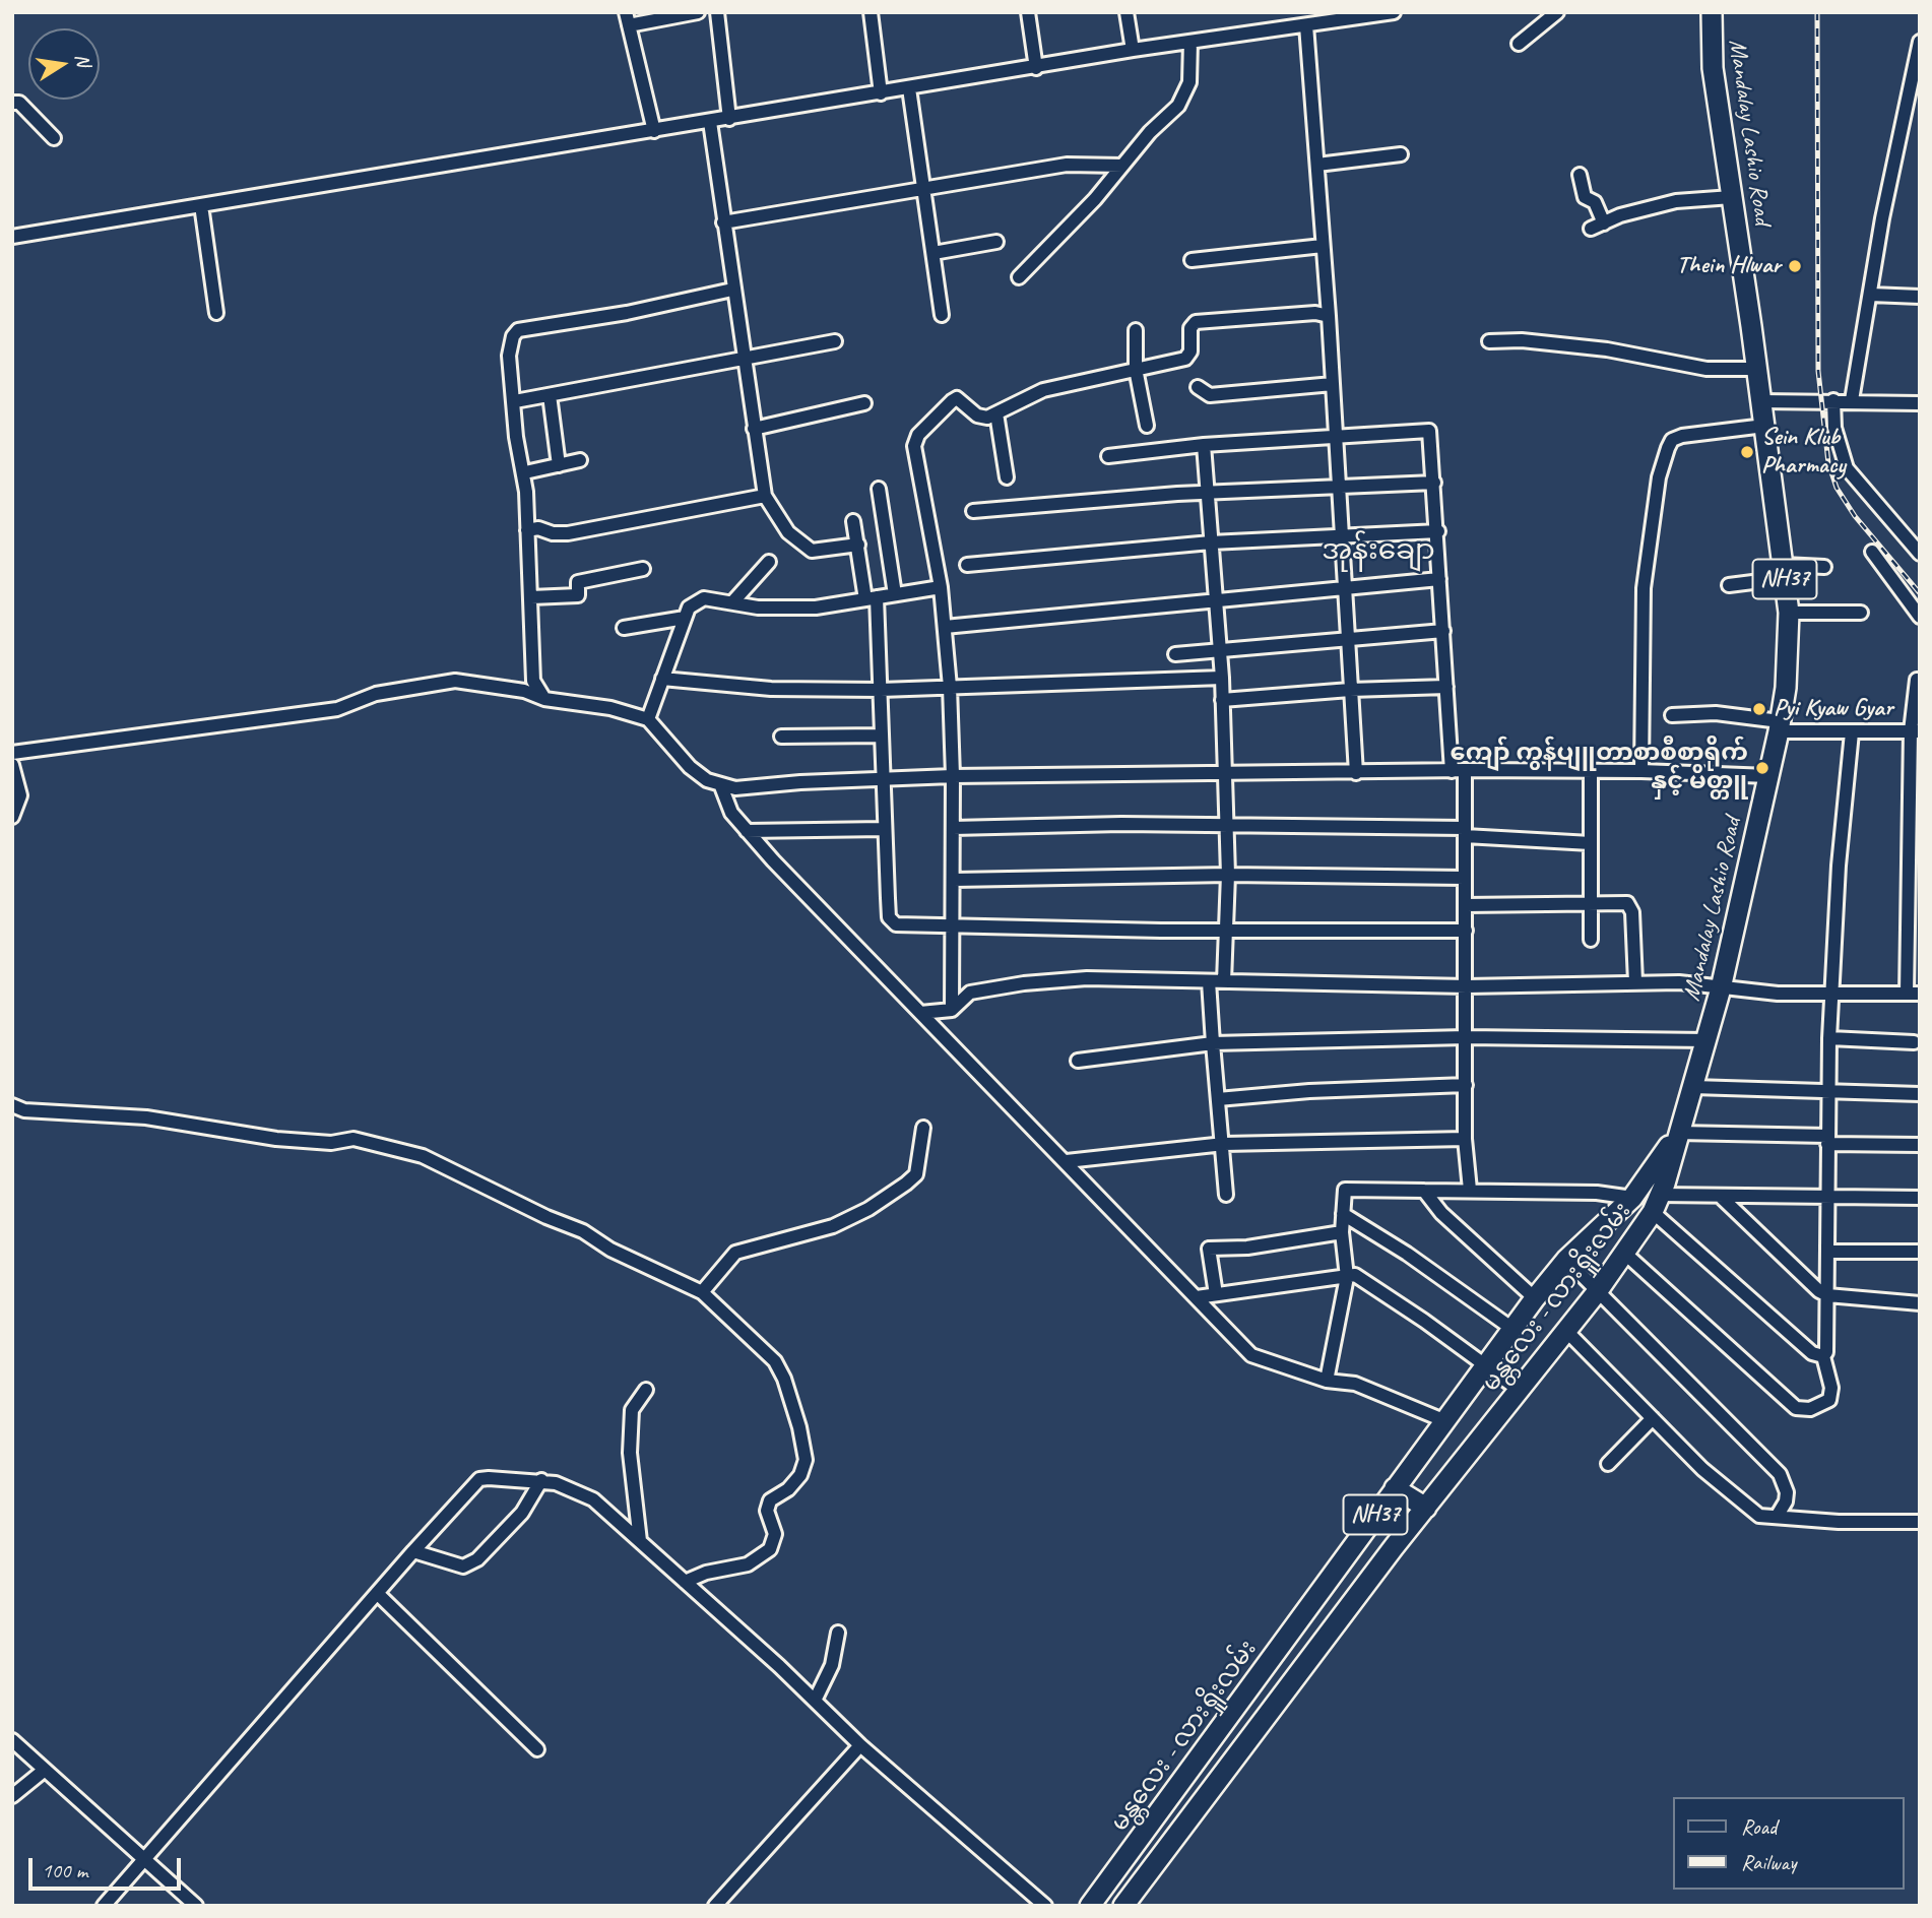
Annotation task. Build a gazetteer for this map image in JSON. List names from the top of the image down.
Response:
{
  "streets": {
    "highway": ["Mandalay Lashio Road", "NH37", "မန္တလေး - လားရှိုးလမ်း"]
  },
  "crossings": [
    ["Mandalay Lashio Road", "မန္တလေး - လားရှိုးလမ်း"]
  ],
  "districts": ["အုန်းချော"],
  "places": [
    "Thein Hlwar",
    "Sein Klub Pharmacy",
    "Pyi Kyaw Gyar",
    "ကျော် ကွန်ပျူတာစာစီစာရိုက် နှင့် မိတ္တူ"
  ],
  "legend": ["Road", "Railway"],
  "scale_bar": "100 m",
  "north": "right"
}
